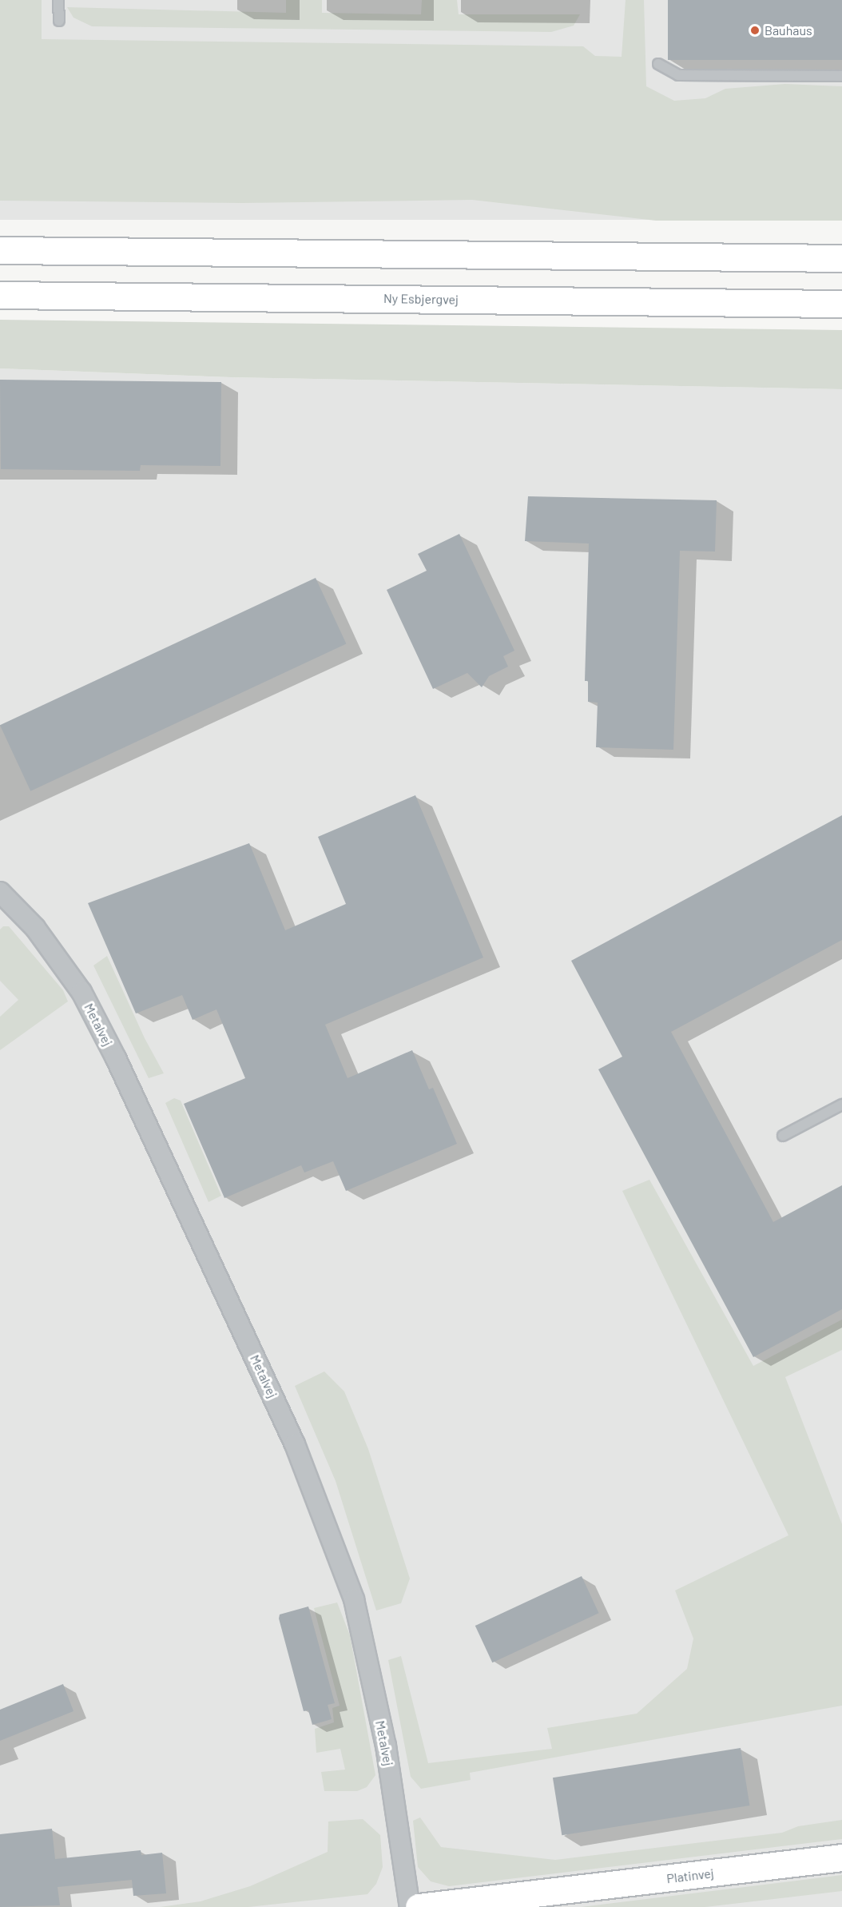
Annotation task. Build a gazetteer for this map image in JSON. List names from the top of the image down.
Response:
{
  "streets": {
    "street": ["Ny Esbjergvej", "Metalvej", "Platinvej"]
  },
  "places": ["Bauhaus"]
}
